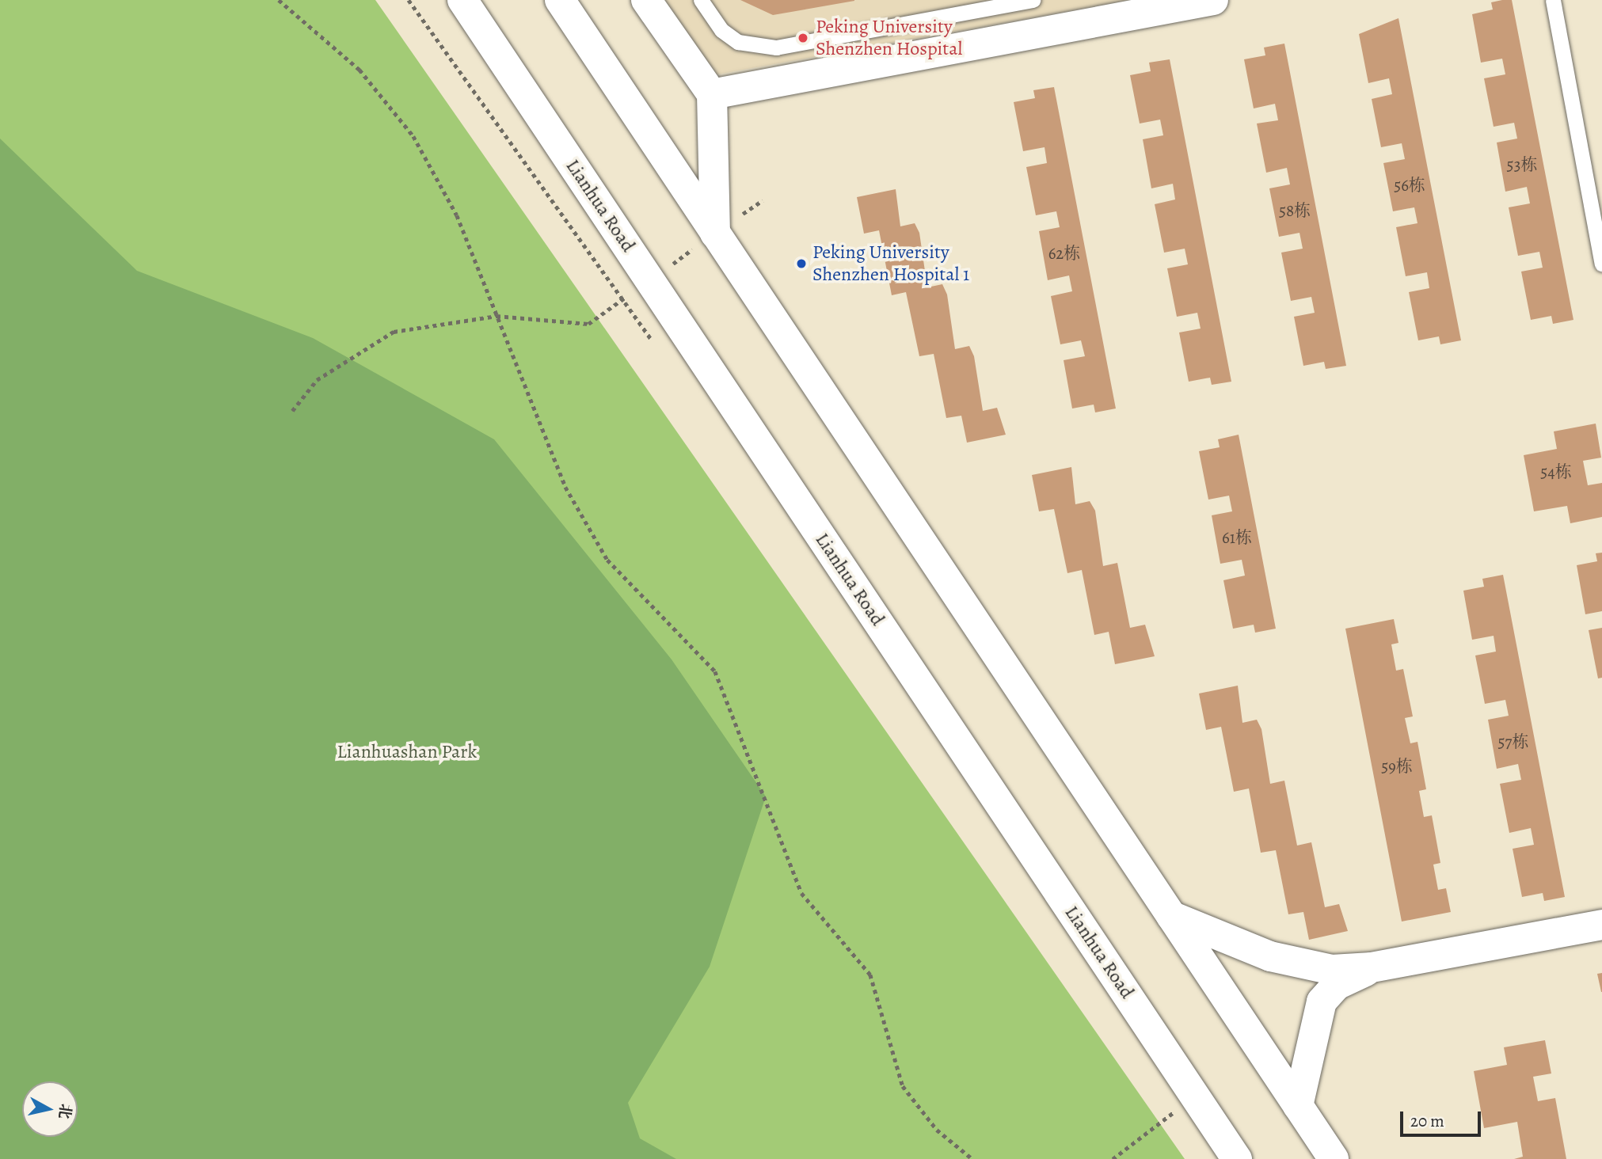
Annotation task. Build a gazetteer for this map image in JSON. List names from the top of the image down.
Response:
{
  "streets": {
    "main road": ["Lianhua Road"]
  },
  "parks": ["Lianhuashan Park"],
  "places": ["Peking University Shenzhen Hospital", "Peking University Shenzhen Hospital 1"],
  "house_numbers": [
    "53栋",
    "56栋",
    "58栋",
    "62栋",
    "54栋",
    "61栋",
    "57栋",
    "59栋"
  ],
  "scale_bar": "20 m",
  "north": "right"
}
